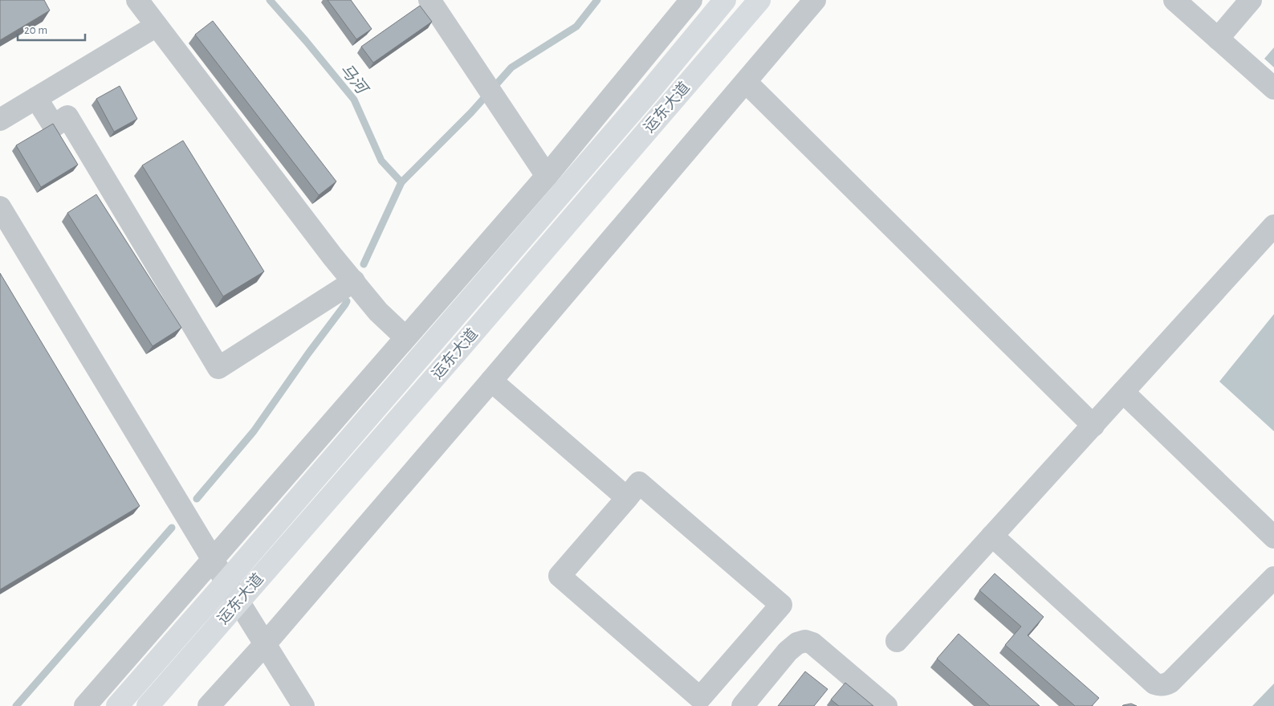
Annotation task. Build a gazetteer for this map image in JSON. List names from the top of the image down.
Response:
{
  "streets": {
    "main road": ["运东大道"]
  },
  "water": ["马河"],
  "scale_bar": "20 m"
}
